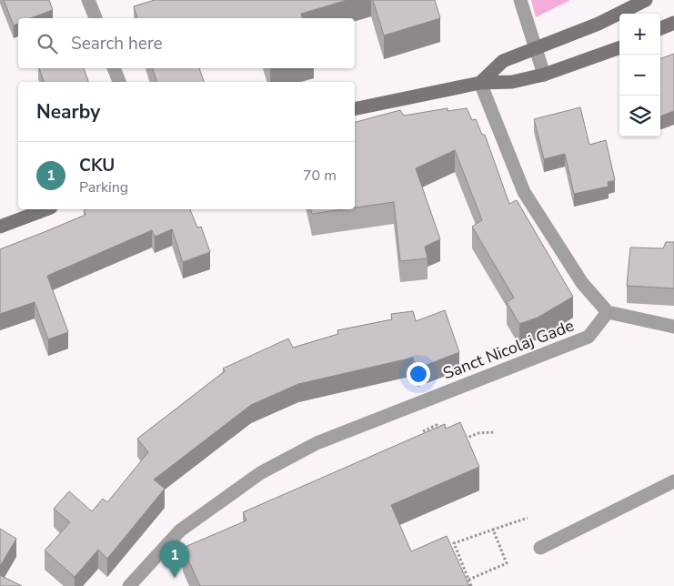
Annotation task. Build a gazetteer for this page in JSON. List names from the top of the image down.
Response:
{
  "streets": {
    "street": ["Sanct Nicolaj Gade"]
  },
  "page": {
    "map_buttons": ["+", "−"],
    "search": "Search here",
    "heading": "Nearby",
    "list": [
      {
        "mark": "1",
        "name": "CKU",
        "note": "Parking",
        "value": "70 m"
      }
    ],
    "pins": "1"
  }
}
